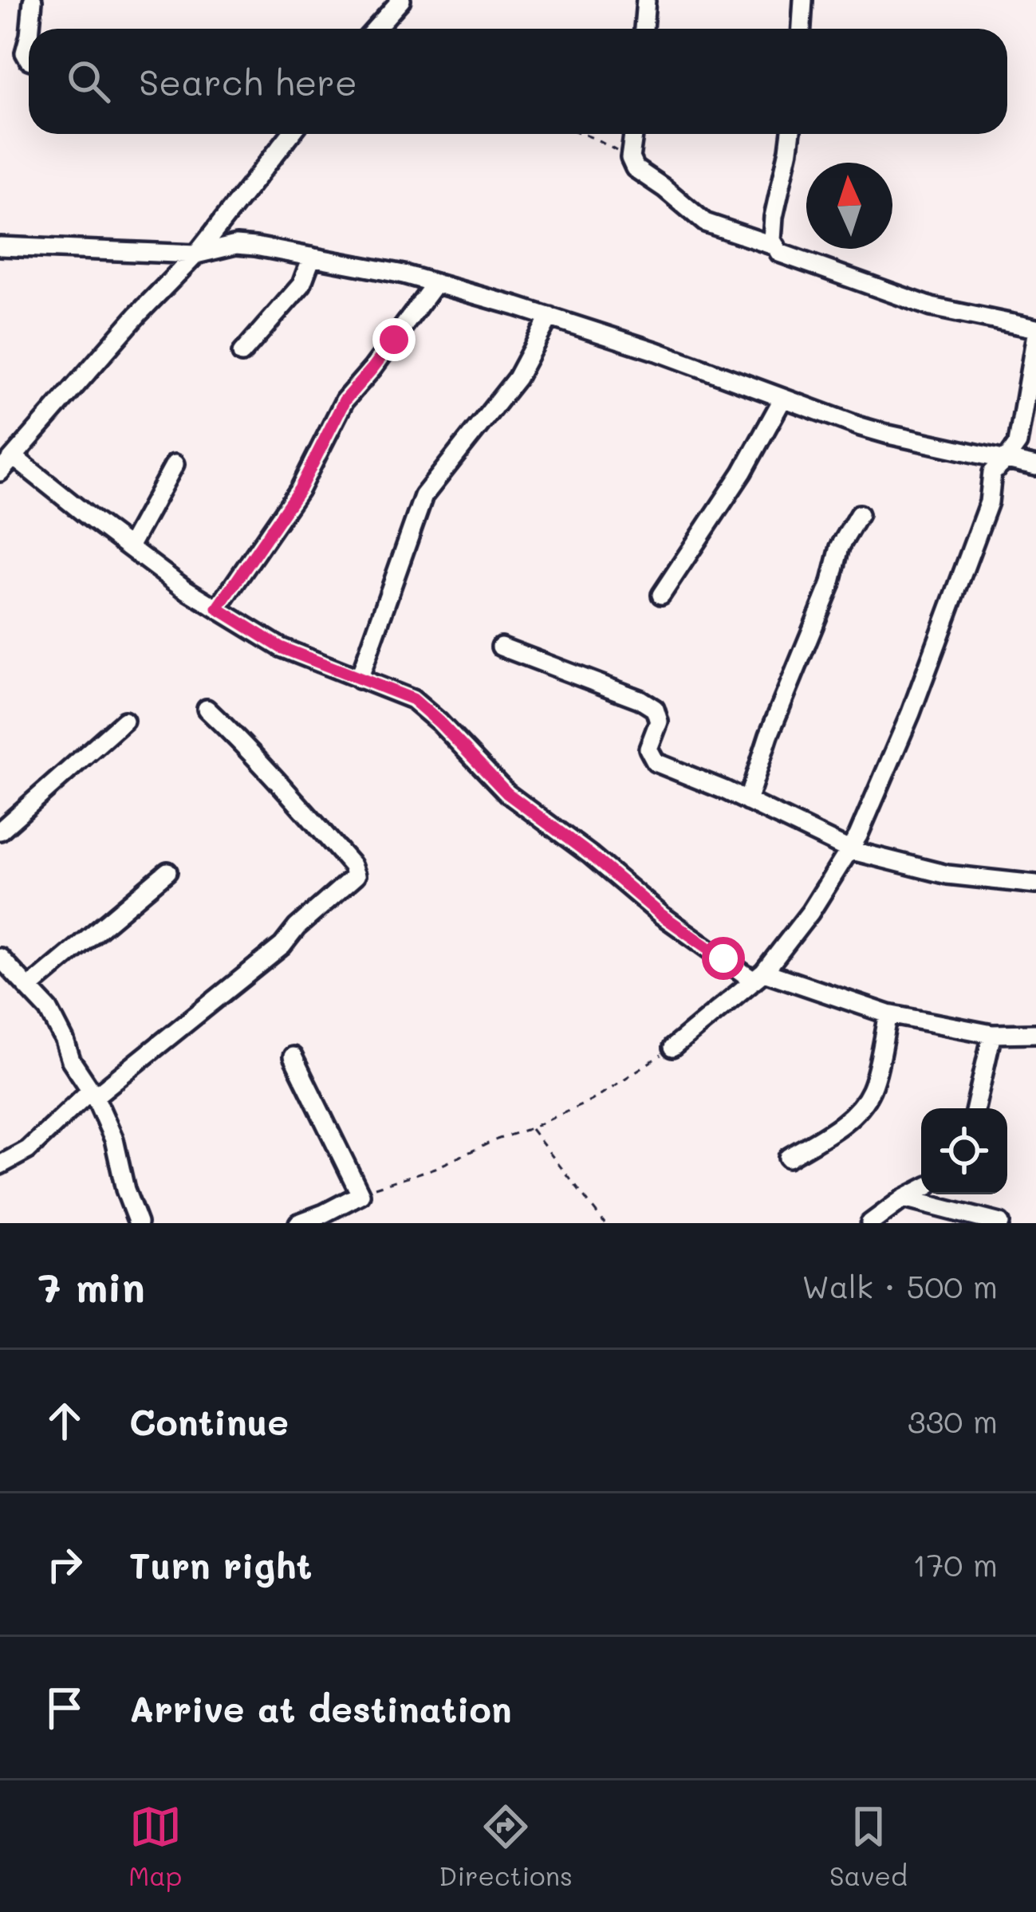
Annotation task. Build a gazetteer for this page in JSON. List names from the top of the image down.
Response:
{
  "north": "top",
  "page": {
    "search": "Search here",
    "heading": ["7 min", "Walk · 500 m"],
    "list": [
      ["Continue", "330 m"],
      ["Turn right", "170 m"],
      "Arrive at destination"
    ],
    "nav": ["Map", "Directions", "Saved"]
  }
}
